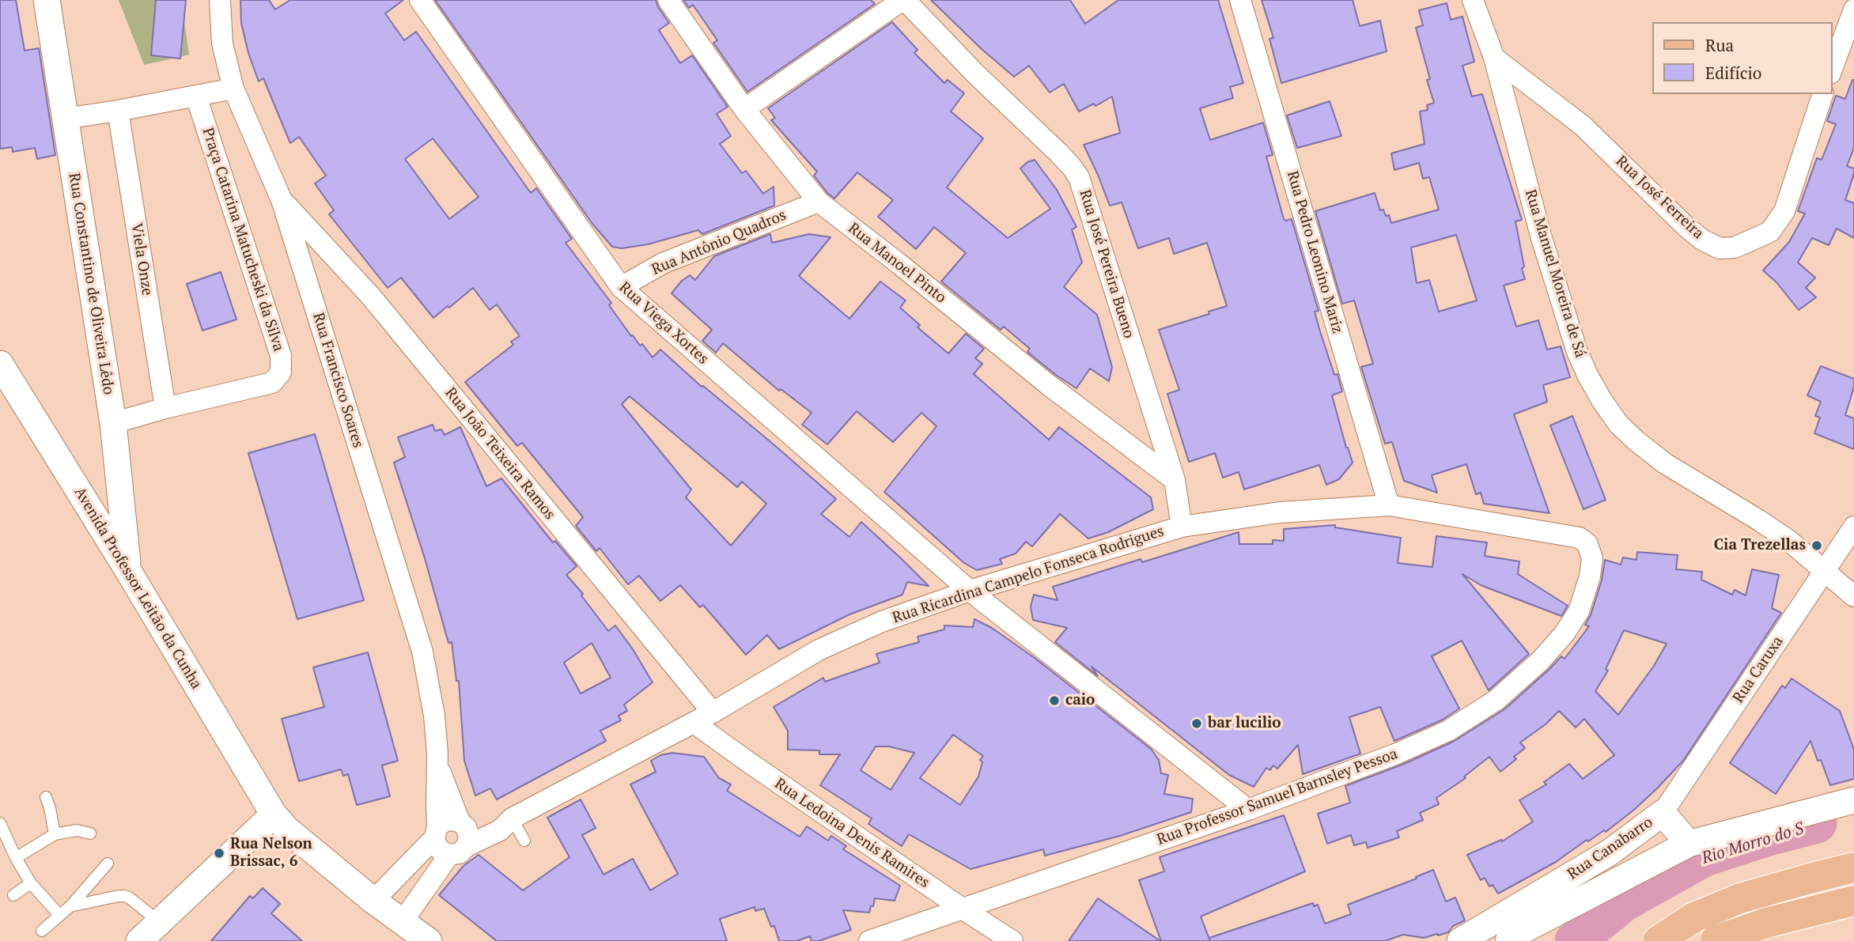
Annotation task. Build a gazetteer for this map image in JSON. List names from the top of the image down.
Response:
{
  "streets": {
    "street": [
      "Rua José Ferreira",
      "Praça Catarina Matucheski da Silva",
      "Rua Antônio Quadros",
      "Rua Pedro Leonino Mariz",
      "Viela Onze",
      "Rua Manoel Pinto",
      "Rua José Pereira Bueno",
      "Rua Manuel Moreira de Sá",
      "Rua Constantino de Oliveira Lêdo",
      "Rua Viega Xortes",
      "Rua Francisco Soares",
      "Rua João Teixeira Ramos",
      "Rua Ricardina Campelo Fonseca Rodrigues",
      "Avenida Professor Leitão da Cunha",
      "Rua Caruxa",
      "Rua Professor Samuel Barnsley Pessoa",
      "Rua Ledoina Denis Ramires",
      "Rua Canabarro"
    ]
  },
  "crossings": [
    ["Rua José Ferreira", "Rua Manuel Moreira de Sá"],
    ["Praça Catarina Matucheski da Silva", "Viela Onze"],
    ["Praça Catarina Matucheski da Silva", "Rua Constantino de Oliveira Lêdo"],
    ["Rua Antônio Quadros", "Rua Manoel Pinto"],
    ["Rua Antônio Quadros", "Rua Viega Xortes"],
    ["Rua Pedro Leonino Mariz", "Rua Ricardina Campelo Fonseca Rodrigues"],
    ["Rua Manoel Pinto", "Rua José Pereira Bueno"],
    ["Rua José Pereira Bueno", "Rua Ricardina Campelo Fonseca Rodrigues"],
    ["Rua Manuel Moreira de Sá", "Rua Caruxa"],
    ["Rua Constantino de Oliveira Lêdo", "Avenida Professor Leitão da Cunha"],
    ["Rua Viega Xortes", "Rua Ricardina Campelo Fonseca Rodrigues"],
    ["Rua Viega Xortes", "Rua Professor Samuel Barnsley Pessoa"],
    ["Rua Francisco Soares", "Rua João Teixeira Ramos"],
    ["Rua Francisco Soares", "Rua Ricardina Campelo Fonseca Rodrigues"],
    ["Rua João Teixeira Ramos", "Rua Ricardina Campelo Fonseca Rodrigues"],
    ["Rua Ricardina Campelo Fonseca Rodrigues", "Avenida Professor Leitão da Cunha"],
    ["Rua Ricardina Campelo Fonseca Rodrigues", "Rua Professor Samuel Barnsley Pessoa"],
    ["Rua Ricardina Campelo Fonseca Rodrigues", "Rua Ledoina Denis Ramires"],
    ["Rua Caruxa", "Rua Canabarro"],
    ["Rua Professor Samuel Barnsley Pessoa", "Rua Ledoina Denis Ramires"]
  ],
  "water": ["Rio Morro do S"],
  "places": [
    "Cia Trezellas",
    "caio",
    "bar lucilio",
    "Rua Nelson Brissac, 6"
  ],
  "legend": ["Rua", "Edifício"]
}
